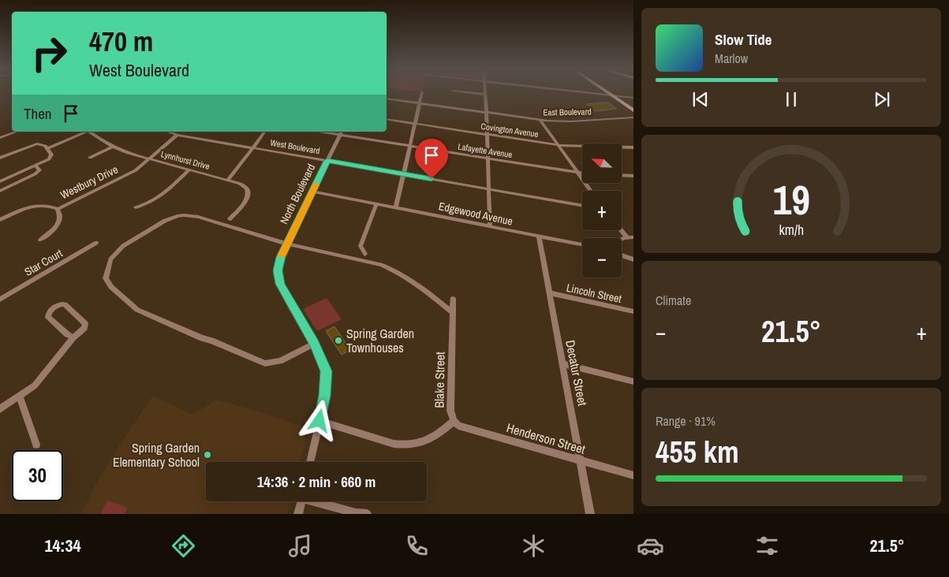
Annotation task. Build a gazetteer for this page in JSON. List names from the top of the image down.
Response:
{
  "streets": {
    "street": [
      "East Boulevard",
      "Covington Avenue",
      "West Boulevard",
      "Lafayette Avenue",
      "Lynnhurst Drive",
      "Westbury Drive",
      "North Boulevard",
      "Edgewood Avenue",
      "Star Court",
      "Lincoln Street",
      "Decatur Street",
      "Blake Street",
      "Henderson Street"
    ]
  },
  "crossings": [
    ["West Boulevard", "Westbury Drive"],
    ["West Boulevard", "North Boulevard"],
    ["Lafayette Avenue", "North Boulevard"],
    ["Lynnhurst Drive", "Westbury Drive"],
    ["North Boulevard", "Edgewood Avenue"],
    ["North Boulevard", "Blake Street"],
    ["Edgewood Avenue", "Decatur Street"],
    ["Lincoln Street", "Decatur Street"],
    ["Decatur Street", "Henderson Street"],
    ["Blake Street", "Henderson Street"]
  ],
  "places": ["Spring Garden Townhouses", "Spring Garden Elementary School"],
  "north": "top left",
  "page": {
    "turn": ["470 m", "West Boulevard"],
    "song": ["Slow Tide", "Marlow"],
    "then": "Then",
    "map_buttons": ["+", "−"],
    "tile": [
      "Climate",
      ["Range · 91%", "455 km"]
    ],
    "heat": ["−", "21.5°", "+"],
    "limit": "30",
    "trip": "14:36 · 2 min · 660 m",
    "tabs": ["14:34", "21.5°"],
    "gauge": ["19", "km/h"]
  }
}
